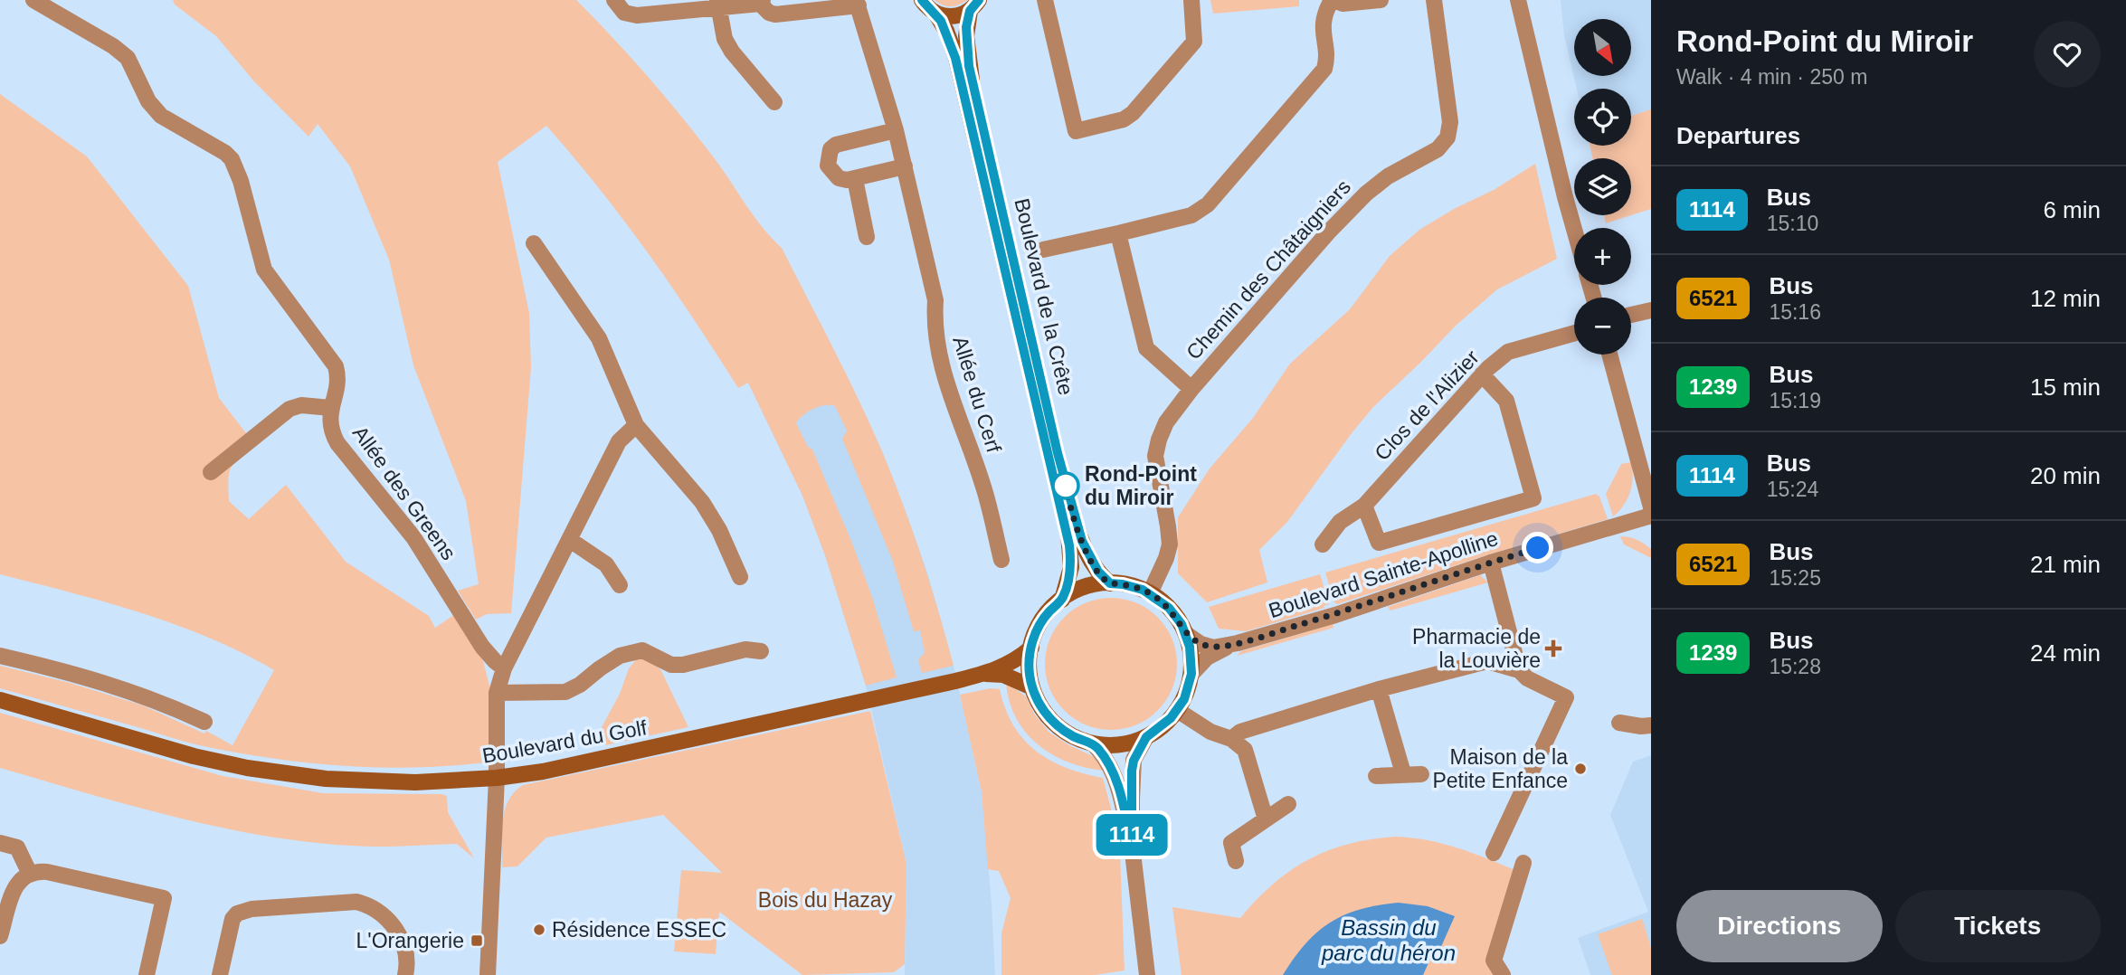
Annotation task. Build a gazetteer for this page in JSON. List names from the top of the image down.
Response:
{
  "streets": {
    "main road": ["Boulevard de la Crête", "Boulevard du Golf"],
    "street": [
      "Chemin des Châtaigniers",
      "Allée du Cerf",
      "Clos de l'Alizier",
      "Allée des Greens",
      "Boulevard Sainte-Apolline"
    ]
  },
  "crossings": [
    ["Chemin des Châtaigniers", "Boulevard de la Crête"],
    ["Chemin des Châtaigniers", "Boulevard Sainte-Apolline"],
    ["Chemin des Châtaigniers", "Boulevard du Golf"],
    ["Boulevard de la Crête", "Boulevard Sainte-Apolline"],
    ["Boulevard de la Crête", "Boulevard du Golf"],
    ["Boulevard Sainte-Apolline", "Boulevard du Golf"]
  ],
  "water": ["Bassin du parc du héron"],
  "parks": ["Bois du Hazay"],
  "places": {
    "other": ["Rond-Point du Miroir", "Maison de la Petite Enfance", "Résidence ESSEC"],
    "health": ["Pharmacie de la Louvière"],
    "transit": ["L'Orangerie"]
  },
  "lines": ["bus line 1114"],
  "north": "bottom right",
  "page": {
    "on_map": "1114",
    "heading": [
      ["Rond-Point du Miroir", "Walk · 4 min · 250 m"],
      "Departures"
    ],
    "map_buttons": ["+", "−"],
    "list": [
      {
        "mark": "1114",
        "name": "Bus",
        "note": "15:10",
        "value": "6 min"
      },
      {
        "mark": "6521",
        "name": "Bus",
        "note": "15:16",
        "value": "12 min"
      },
      {
        "mark": "1239",
        "name": "Bus",
        "note": "15:19",
        "value": "15 min"
      },
      {
        "mark": "1114",
        "name": "Bus",
        "note": "15:24",
        "value": "20 min"
      },
      {
        "mark": "6521",
        "name": "Bus",
        "note": "15:25",
        "value": "21 min"
      },
      {
        "mark": "1239",
        "name": "Bus",
        "note": "15:28",
        "value": "24 min"
      }
    ],
    "buttons": ["Directions", "Tickets"]
  }
}
